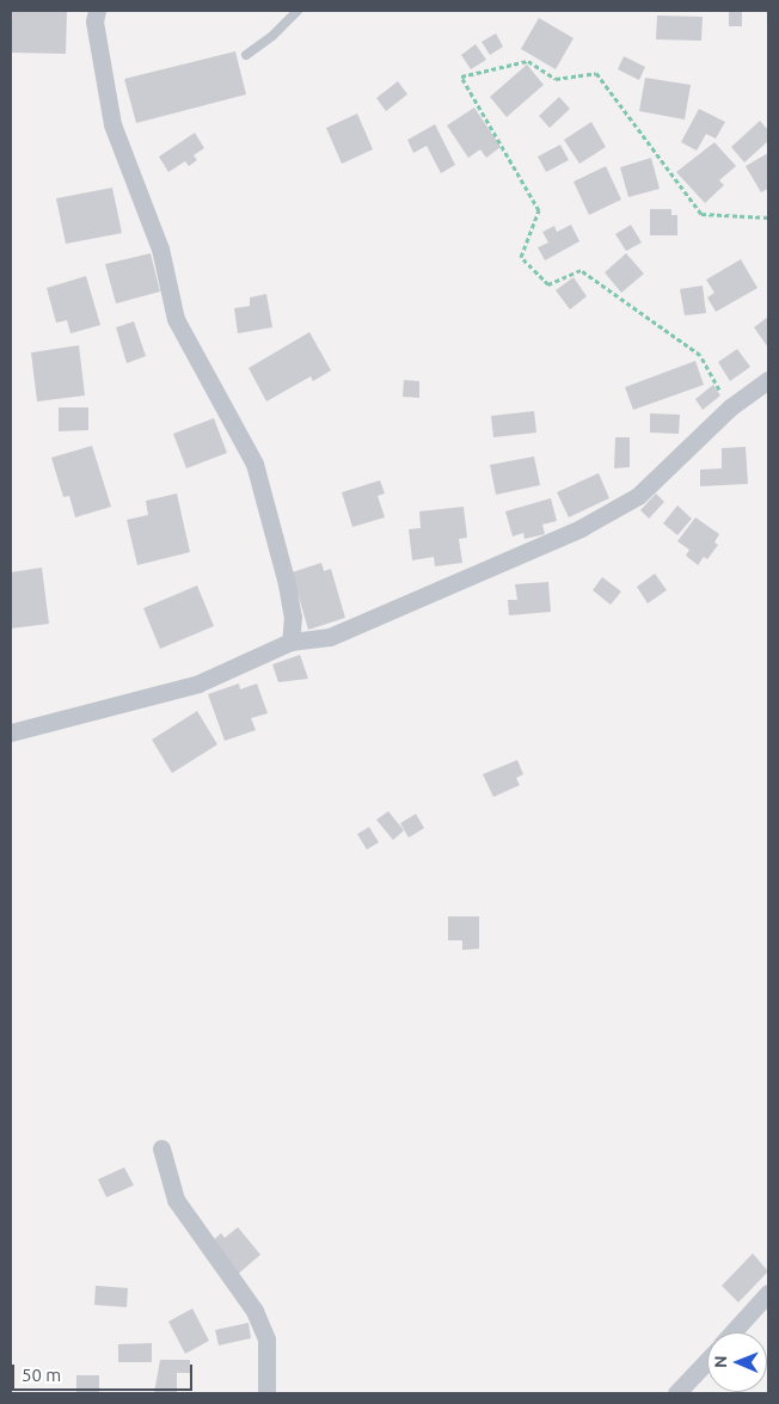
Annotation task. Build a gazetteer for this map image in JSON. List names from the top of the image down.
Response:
{
  "scale_bar": "50 m",
  "north": "left"
}
